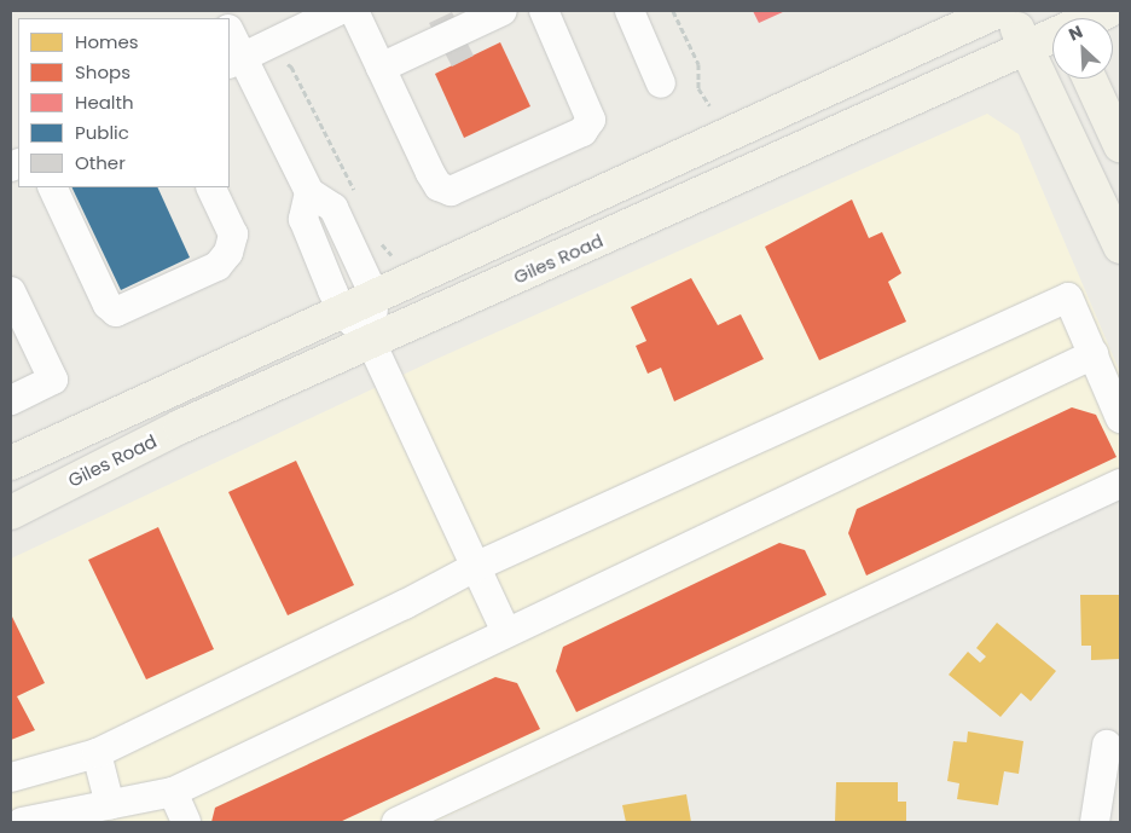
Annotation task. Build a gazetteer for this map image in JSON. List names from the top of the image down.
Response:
{
  "streets": {
    "main road": ["Giles Road"]
  },
  "legend": [
    "Homes",
    "Shops",
    "Health",
    "Public",
    "Other"
  ],
  "north": "top left"
}
